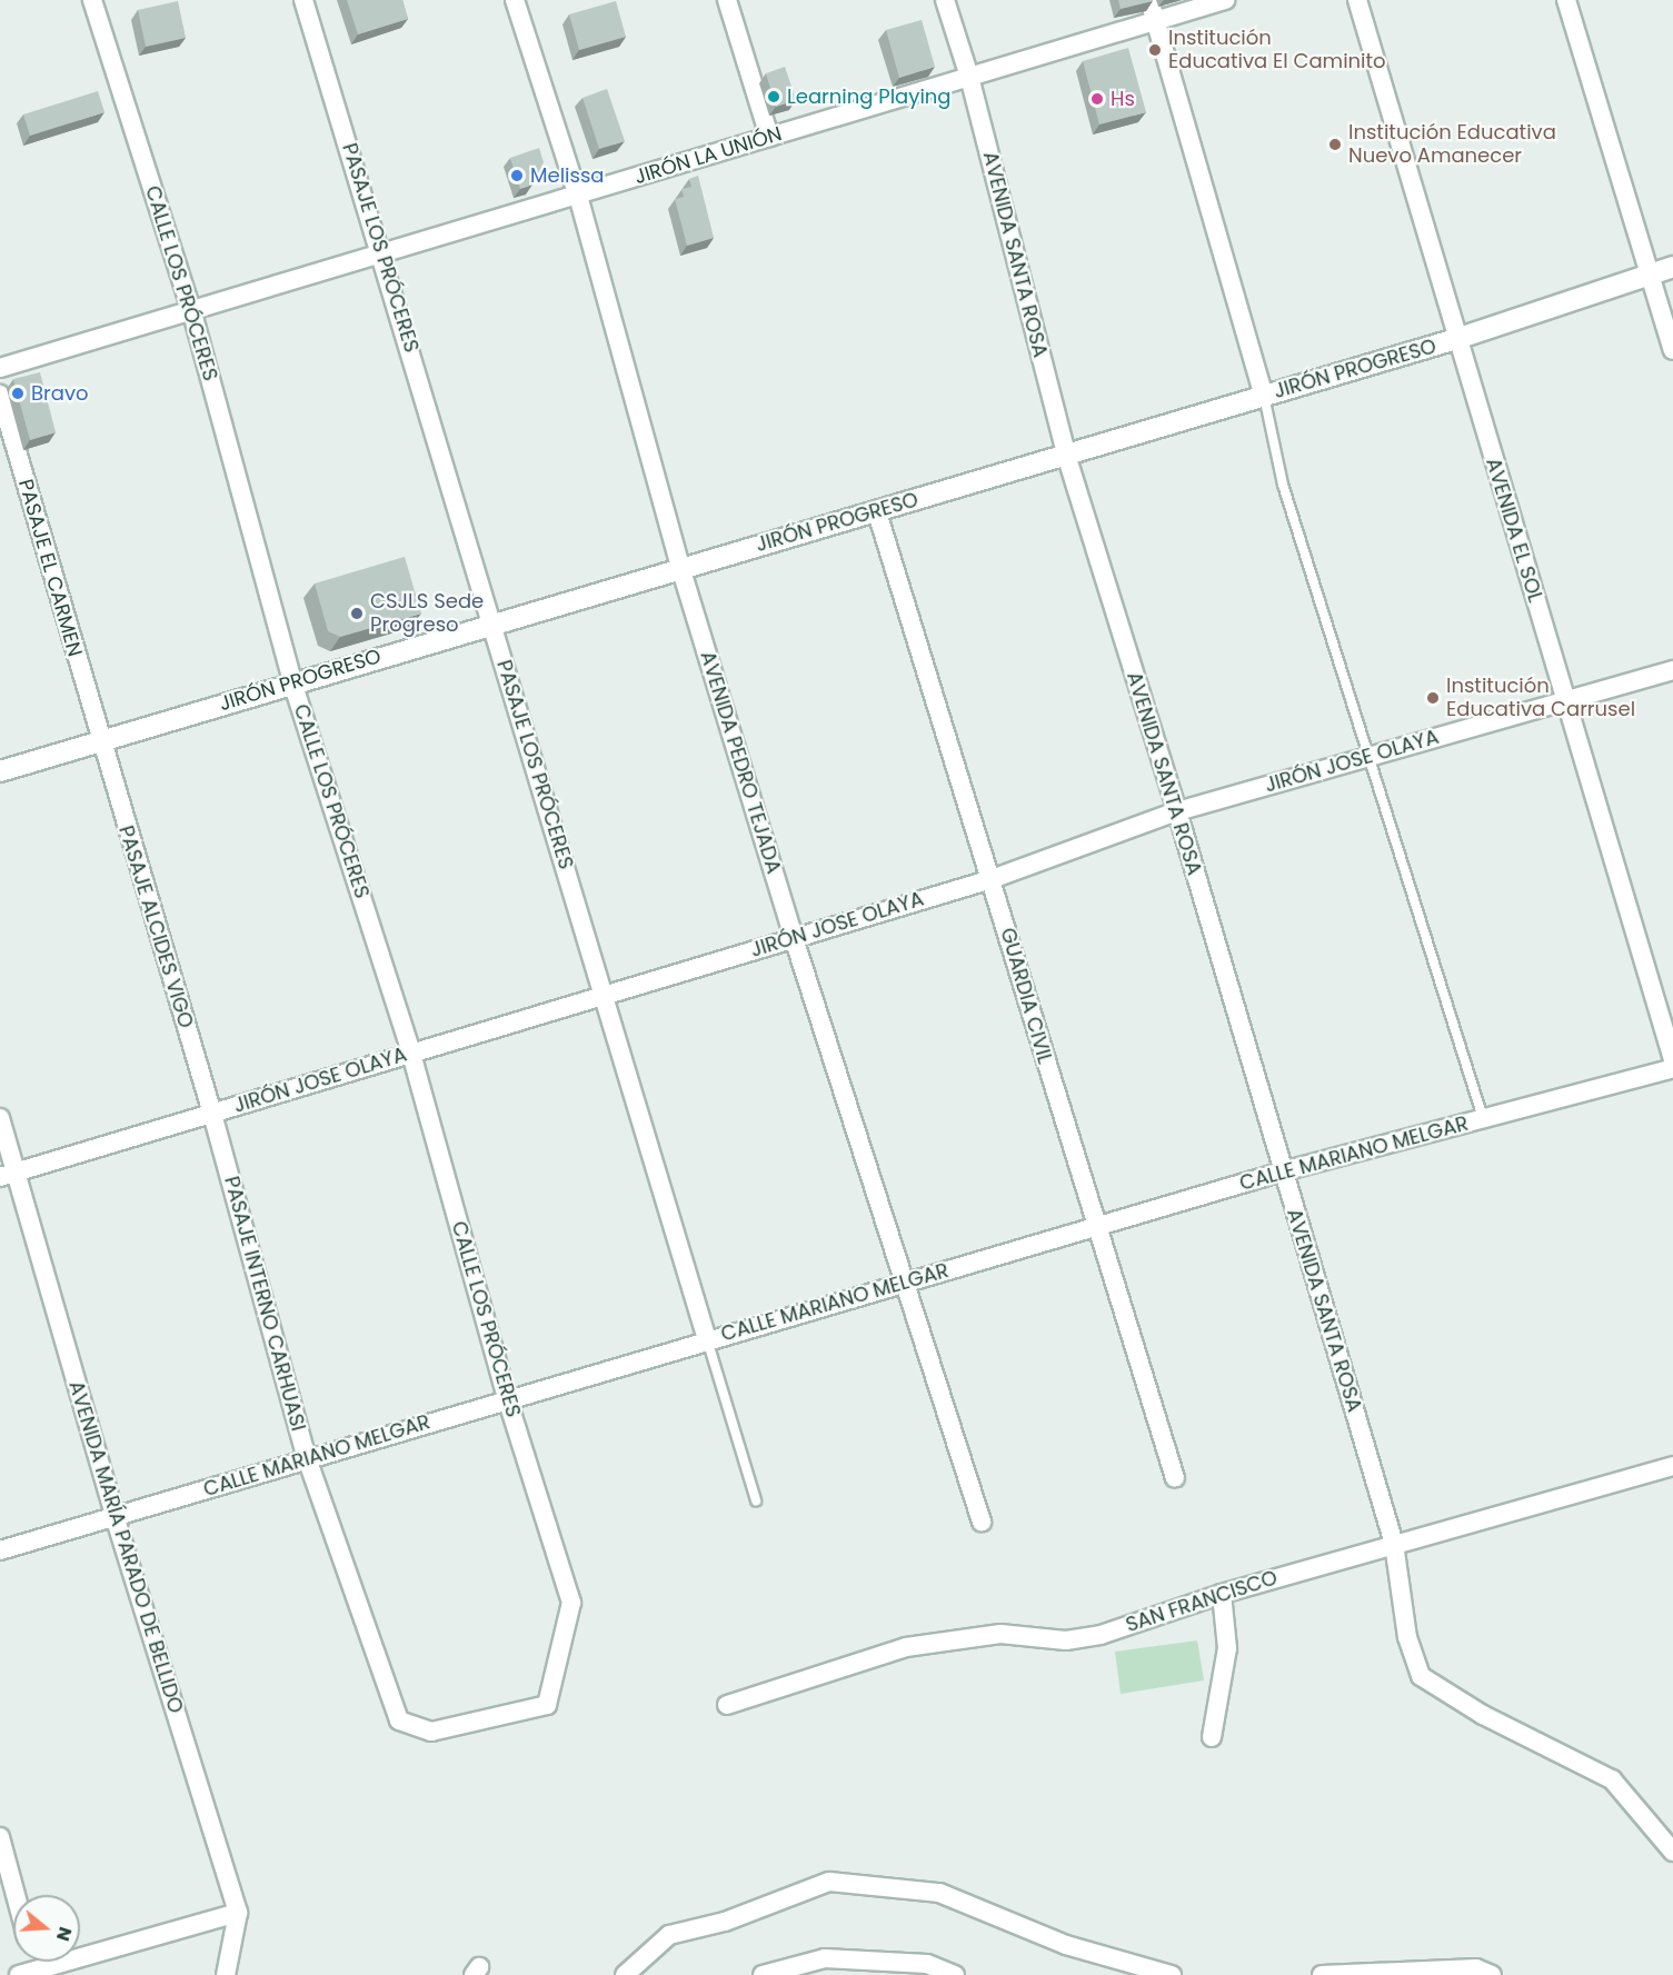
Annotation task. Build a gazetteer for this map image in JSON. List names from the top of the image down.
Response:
{
  "streets": {
    "street": [
      "JIRÓN LA UNIÓN",
      "PASAJE LOS PRÓCERES",
      "AVENIDA SANTA ROSA",
      "CALLE LOS PRÓCERES",
      "JIRÓN PROGRESO",
      "AVENIDA EL SOL",
      "PASAJE EL CARMEN",
      "JIRÓN JOSE OLAYA",
      "AVENIDA PEDRO TEJADA",
      "PASAJE ALCIDES VIGO",
      "GUARDIA CIVIL",
      "CALLE MARIANO MELGAR",
      "PASAJE INTERNO CARHUASI",
      "AVENIDA MARÍA PARADO DE BELLIDO",
      "SAN FRANCISCO"
    ]
  },
  "crossings": [
    ["JIRÓN LA UNIÓN", "PASAJE LOS PRÓCERES"],
    ["JIRÓN LA UNIÓN", "AVENIDA SANTA ROSA"],
    ["JIRÓN LA UNIÓN", "CALLE LOS PRÓCERES"],
    ["JIRÓN LA UNIÓN", "AVENIDA PEDRO TEJADA"],
    ["PASAJE LOS PRÓCERES", "JIRÓN PROGRESO"],
    ["PASAJE LOS PRÓCERES", "JIRÓN JOSE OLAYA"],
    ["PASAJE LOS PRÓCERES", "CALLE MARIANO MELGAR"],
    ["AVENIDA SANTA ROSA", "JIRÓN PROGRESO"],
    ["AVENIDA SANTA ROSA", "JIRÓN JOSE OLAYA"],
    ["AVENIDA SANTA ROSA", "CALLE MARIANO MELGAR"],
    ["AVENIDA SANTA ROSA", "SAN FRANCISCO"],
    ["CALLE LOS PRÓCERES", "JIRÓN PROGRESO"],
    ["CALLE LOS PRÓCERES", "JIRÓN JOSE OLAYA"],
    ["CALLE LOS PRÓCERES", "CALLE MARIANO MELGAR"],
    ["CALLE LOS PRÓCERES", "PASAJE INTERNO CARHUASI"],
    ["JIRÓN PROGRESO", "AVENIDA EL SOL"],
    ["JIRÓN PROGRESO", "PASAJE EL CARMEN"],
    ["JIRÓN PROGRESO", "AVENIDA PEDRO TEJADA"],
    ["JIRÓN PROGRESO", "PASAJE ALCIDES VIGO"],
    ["JIRÓN PROGRESO", "GUARDIA CIVIL"],
    ["AVENIDA EL SOL", "JIRÓN JOSE OLAYA"],
    ["PASAJE EL CARMEN", "PASAJE ALCIDES VIGO"],
    ["JIRÓN JOSE OLAYA", "AVENIDA PEDRO TEJADA"],
    ["JIRÓN JOSE OLAYA", "PASAJE ALCIDES VIGO"],
    ["JIRÓN JOSE OLAYA", "GUARDIA CIVIL"],
    ["JIRÓN JOSE OLAYA", "PASAJE INTERNO CARHUASI"],
    ["JIRÓN JOSE OLAYA", "AVENIDA MARÍA PARADO DE BELLIDO"],
    ["AVENIDA PEDRO TEJADA", "CALLE MARIANO MELGAR"],
    ["PASAJE ALCIDES VIGO", "PASAJE INTERNO CARHUASI"],
    ["GUARDIA CIVIL", "CALLE MARIANO MELGAR"],
    ["CALLE MARIANO MELGAR", "PASAJE INTERNO CARHUASI"],
    ["CALLE MARIANO MELGAR", "AVENIDA MARÍA PARADO DE BELLIDO"]
  ],
  "places": [
    "Institución Educativa El Caminito",
    "Learning Playing",
    "Hs",
    "Institución Educativa Nuevo Amanecer",
    "Melissa",
    "Bravo",
    "CSJLS Sede Progreso",
    "Institución Educativa Carrusel"
  ],
  "north": "right"
}
